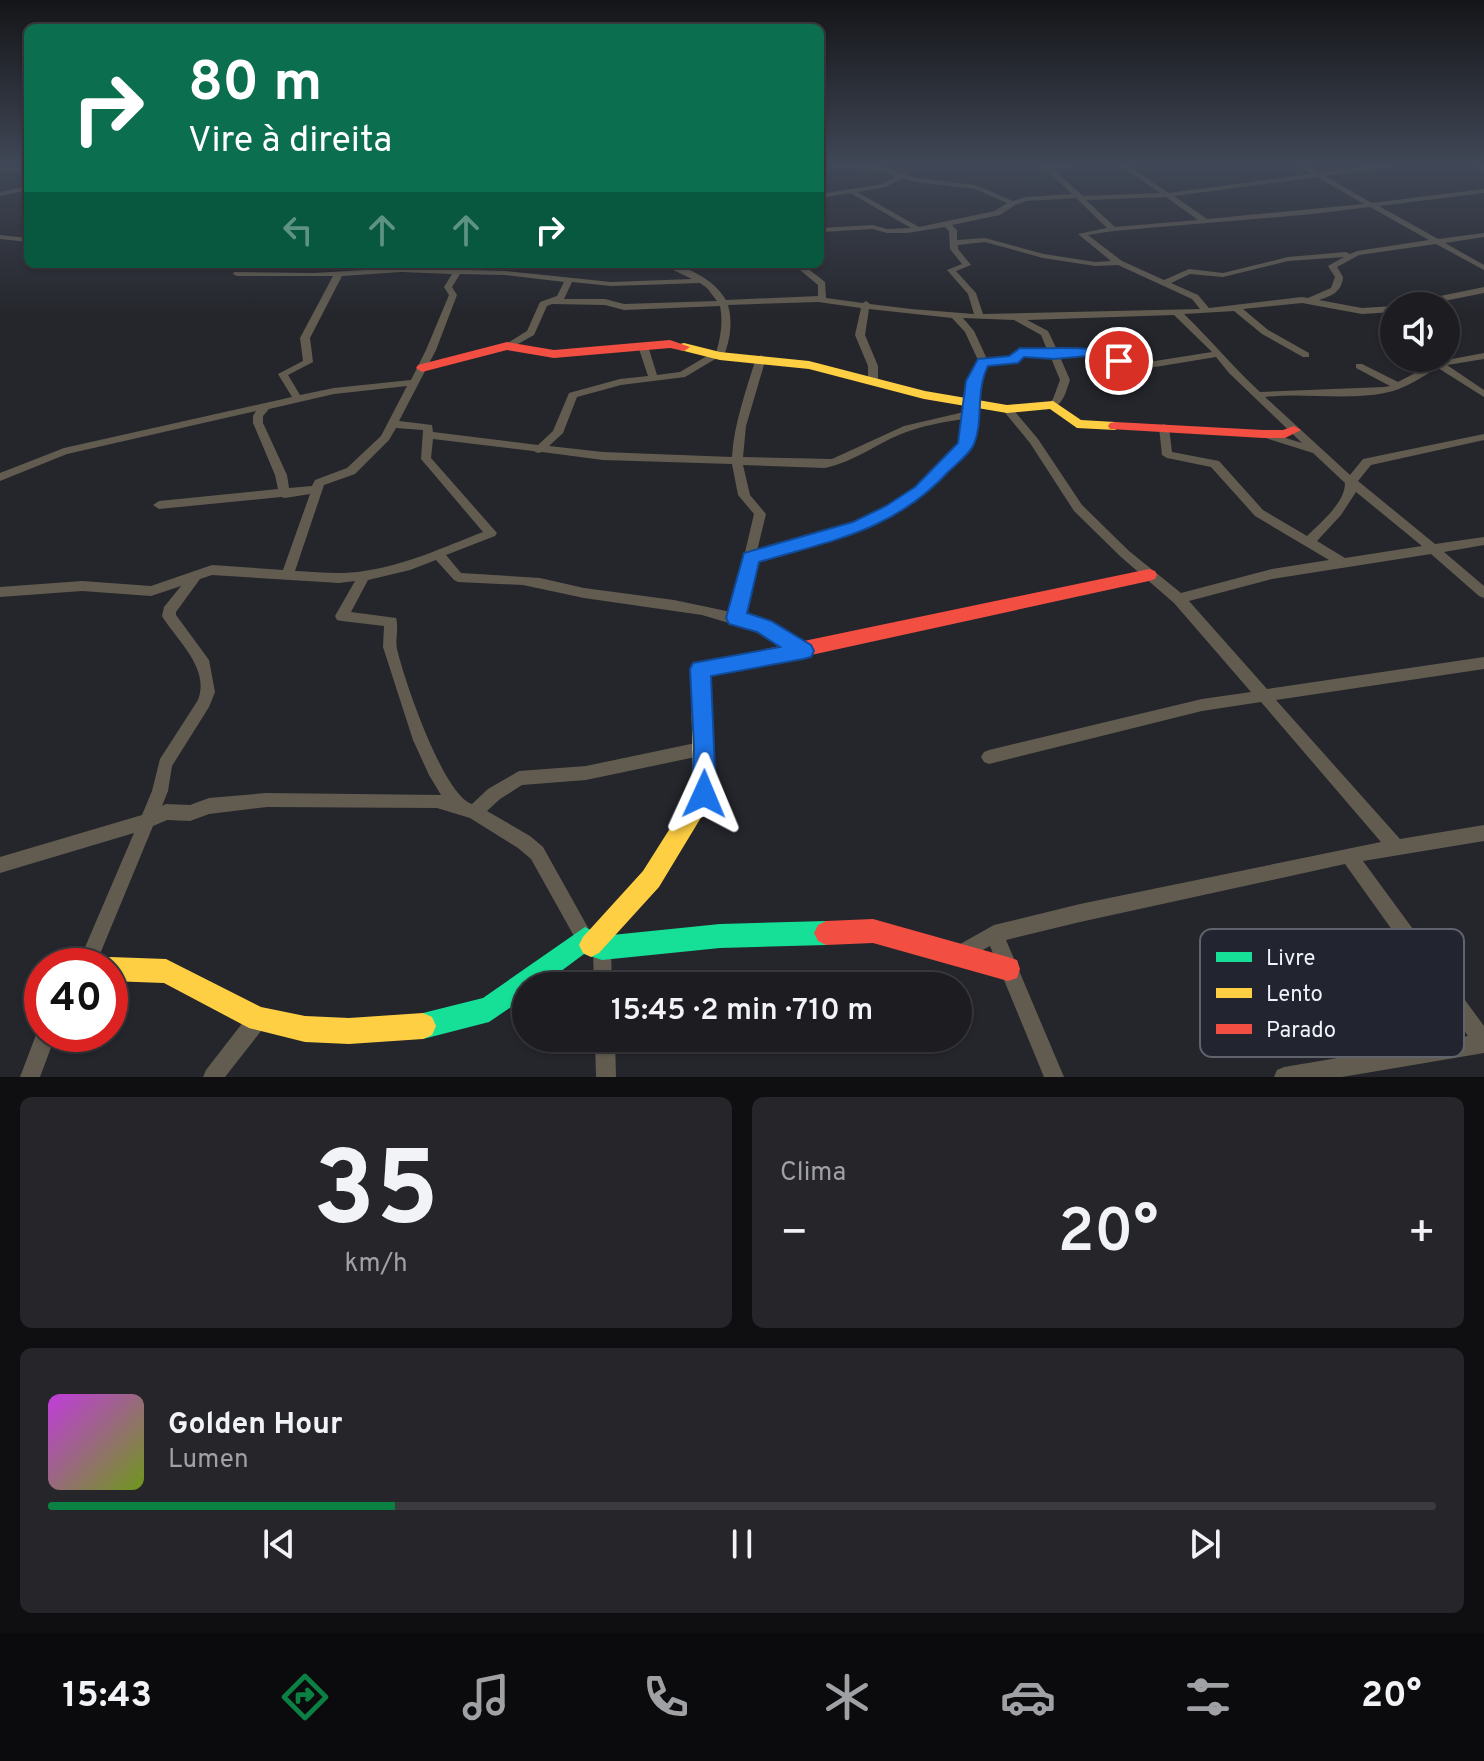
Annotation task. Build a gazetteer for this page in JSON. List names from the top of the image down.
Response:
{
  "legend": ["Livre", "Lento", "Parado"],
  "page": {
    "turn": ["80 m", "Vire à direita"],
    "limit": "40",
    "trip": "15:45 · 2 min · 710 m",
    "tile": [
      ["35", "km/h"],
      "Clima"
    ],
    "heat": ["−", "20°", "+"],
    "song": ["Golden Hour", "Lumen"],
    "tabs": ["15:43", "20°"]
  }
}
